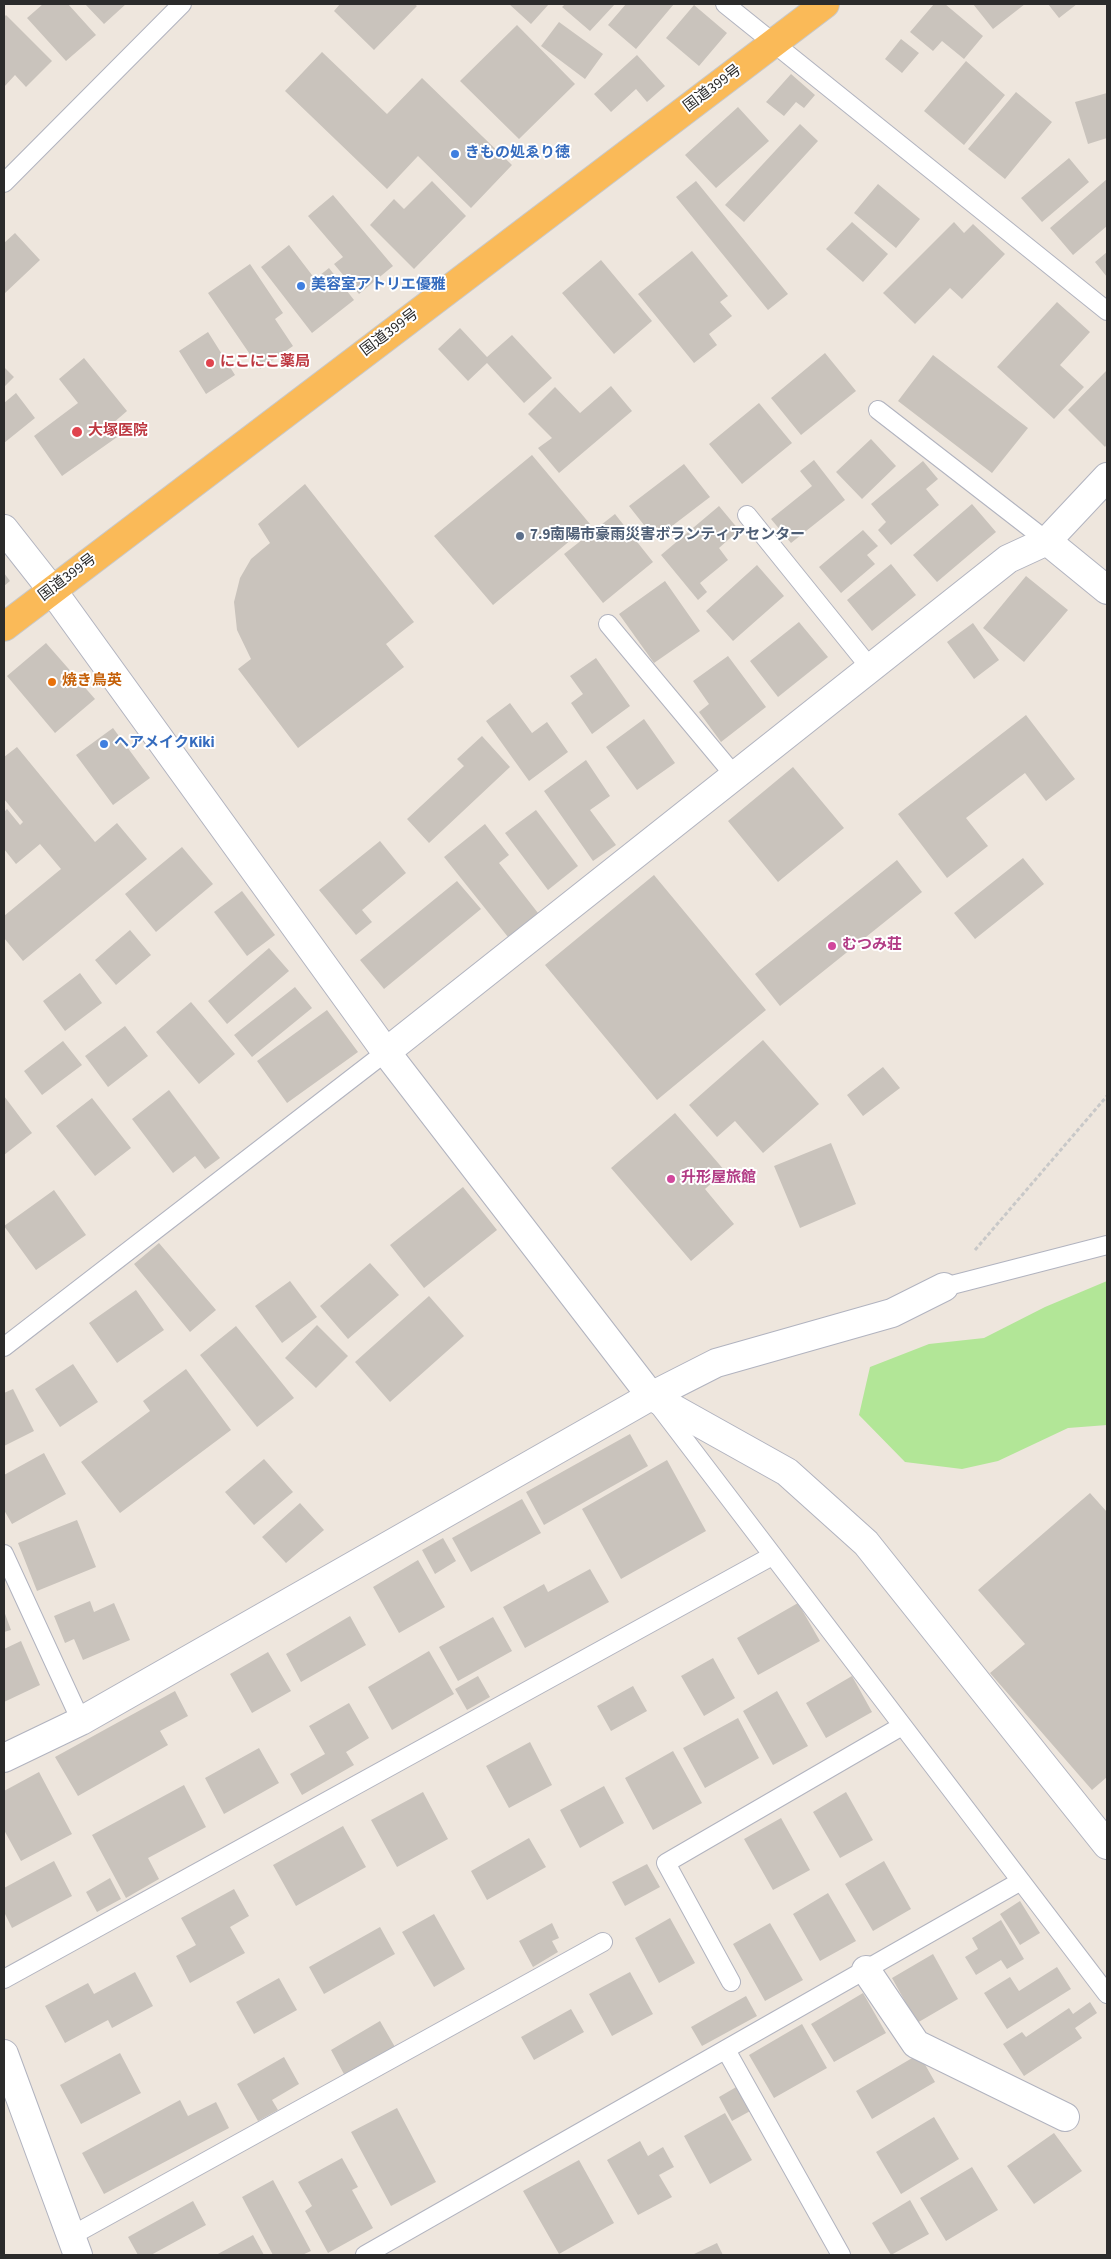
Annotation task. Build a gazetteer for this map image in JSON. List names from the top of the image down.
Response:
{
  "streets": {
    "highway": ["国道399号"]
  },
  "places": [
    "きもの処ゑり徳",
    "美容室アトリエ優雅",
    "にこにこ薬局",
    "大塚医院",
    "7.9南陽市豪雨災害ボランティアセンター",
    "焼き鳥英",
    "ヘアメイクKiki",
    "むつみ荘",
    "升形屋旅館"
  ]
}
